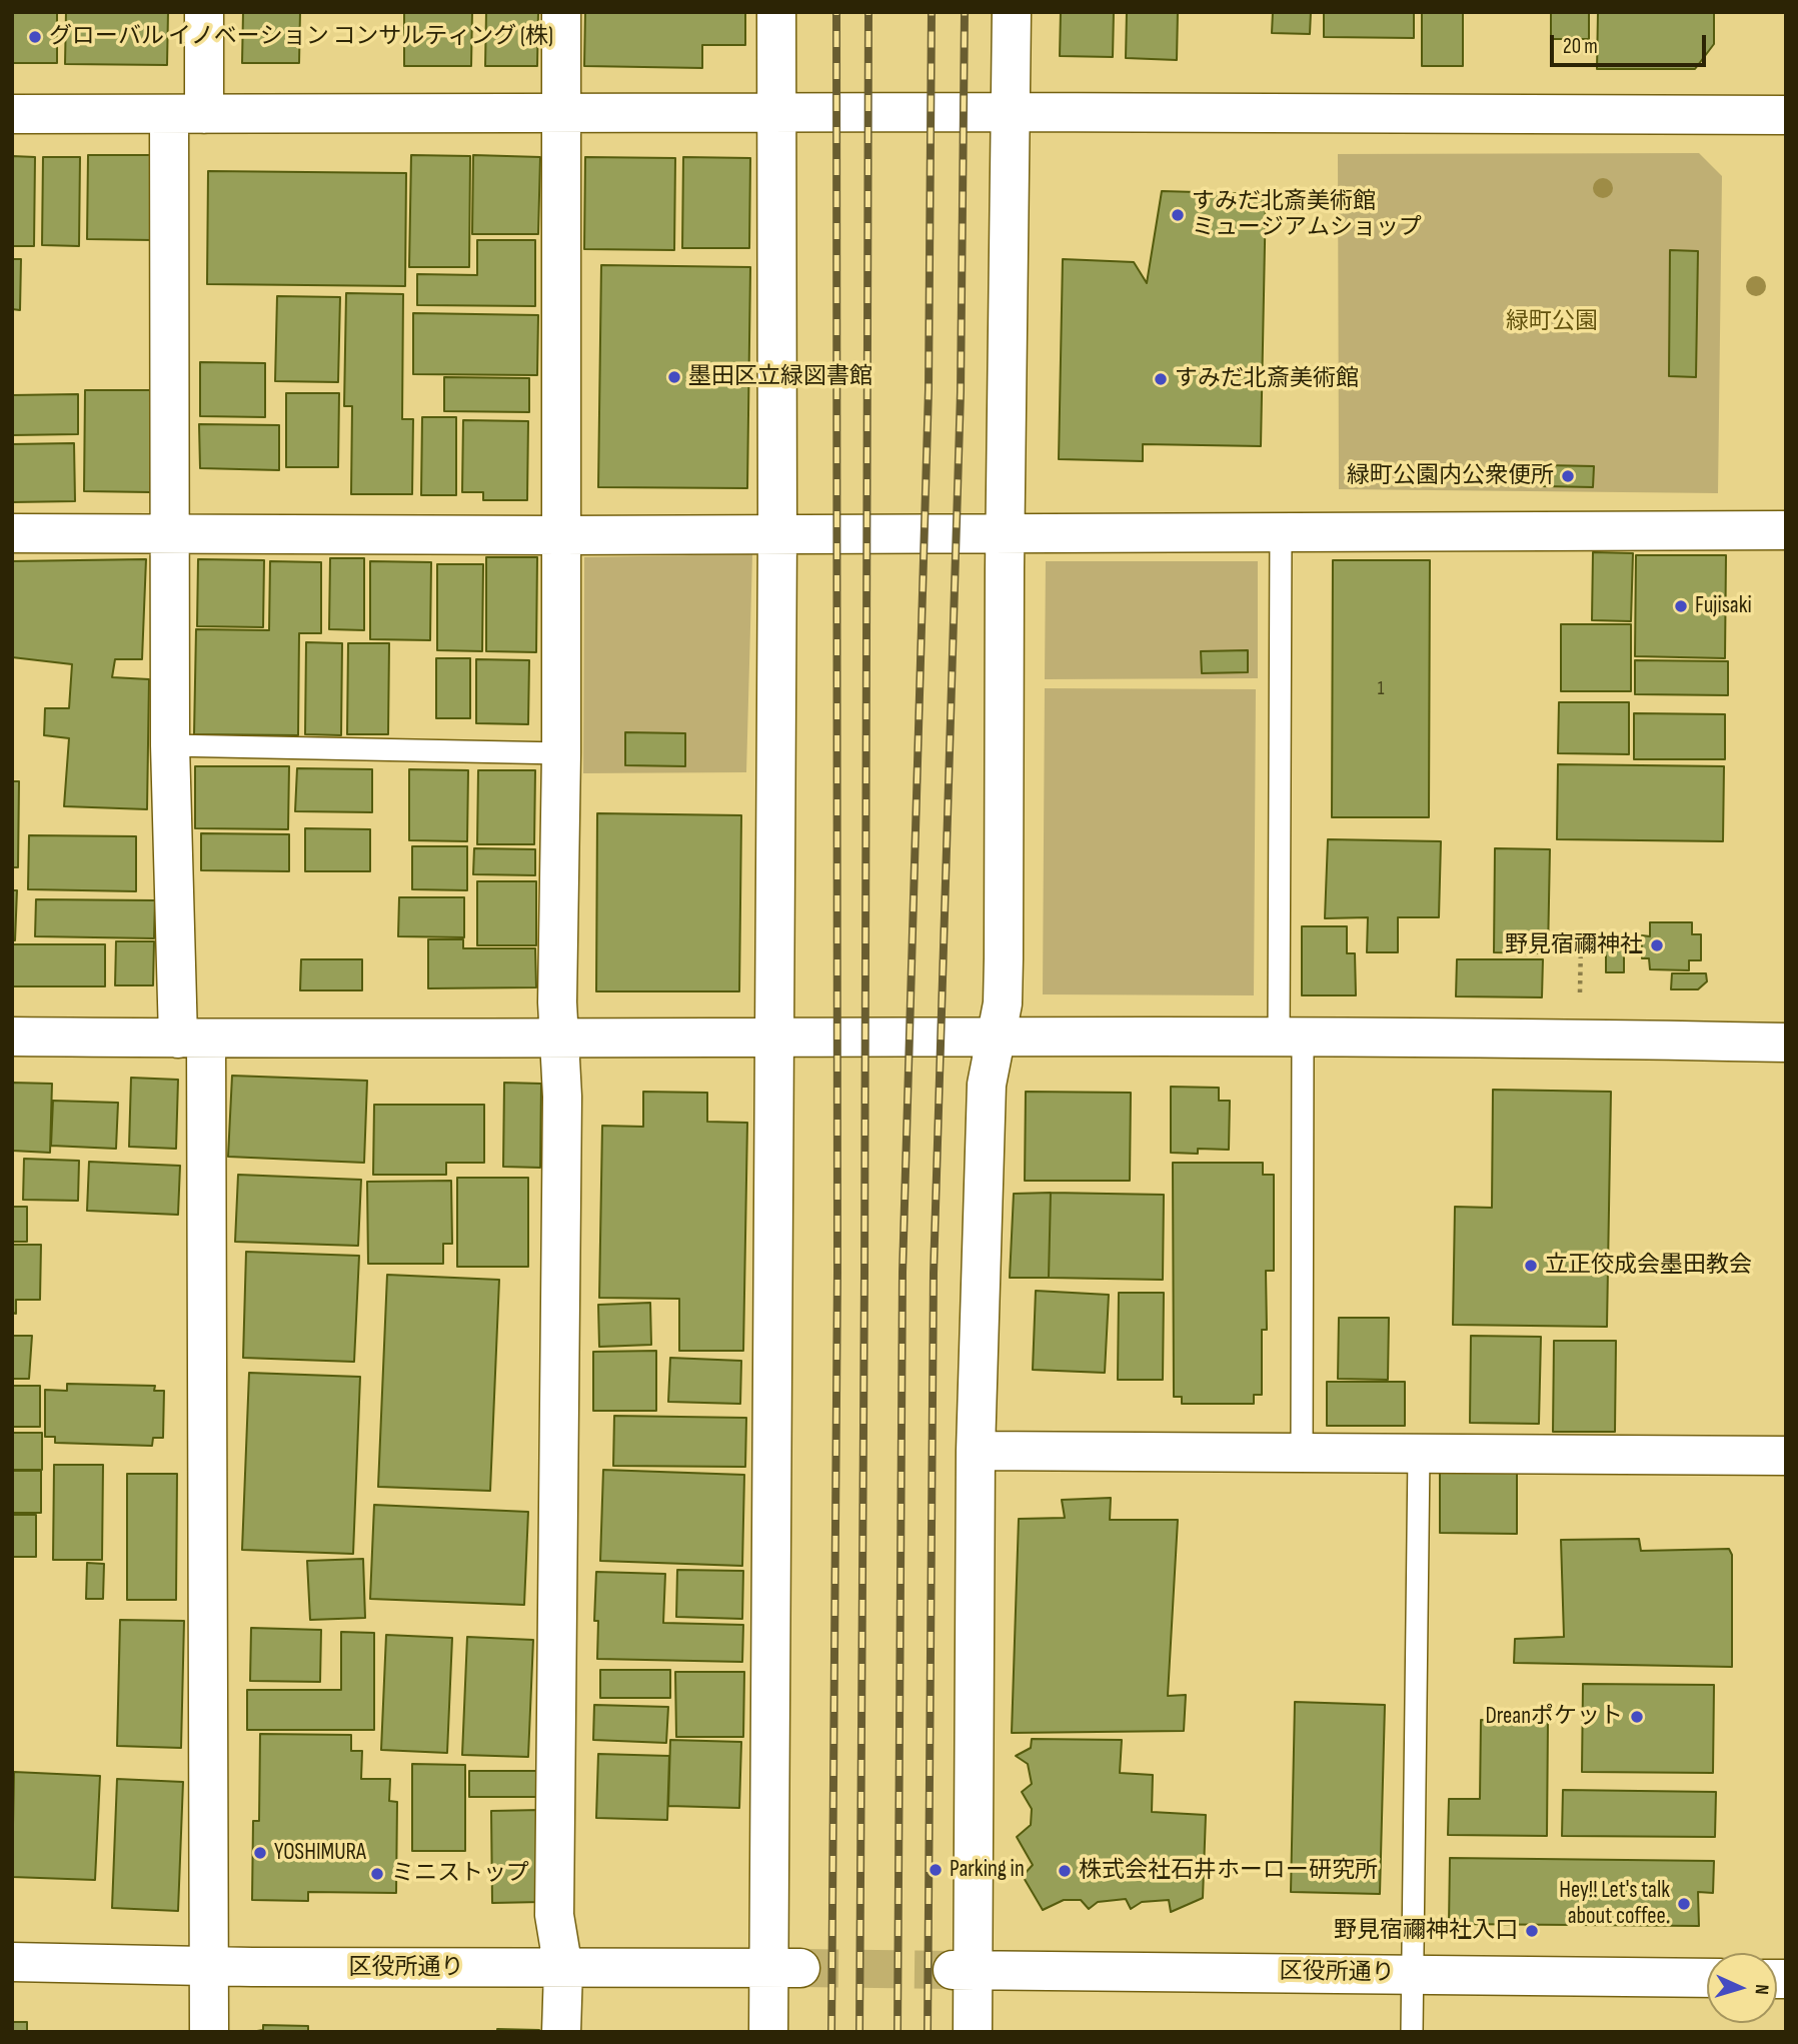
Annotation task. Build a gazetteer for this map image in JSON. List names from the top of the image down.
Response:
{
  "streets": {
    "street": ["区役所通り"]
  },
  "parks": ["緑町公園"],
  "places": [
    "グローバル イノベーション コンサルティング (株)",
    "すみだ北斎美術館 ミュージアムショップ",
    "墨田区立緑図書館",
    "すみだ北斎美術館",
    "緑町公園内公衆便所",
    "Fujisaki",
    "野見宿禰神社",
    "立正佼成会墨田教会",
    "Dreanポケット",
    "YOSHIMURA",
    "Parking in",
    "株式会社石井ホーロー研究所",
    "ミニストップ",
    "Hey!! Let's talk about coffee.",
    "野見宿禰神社入口"
  ],
  "house_numbers": ["1"],
  "scale_bar": "20 m",
  "north": "right"
}
